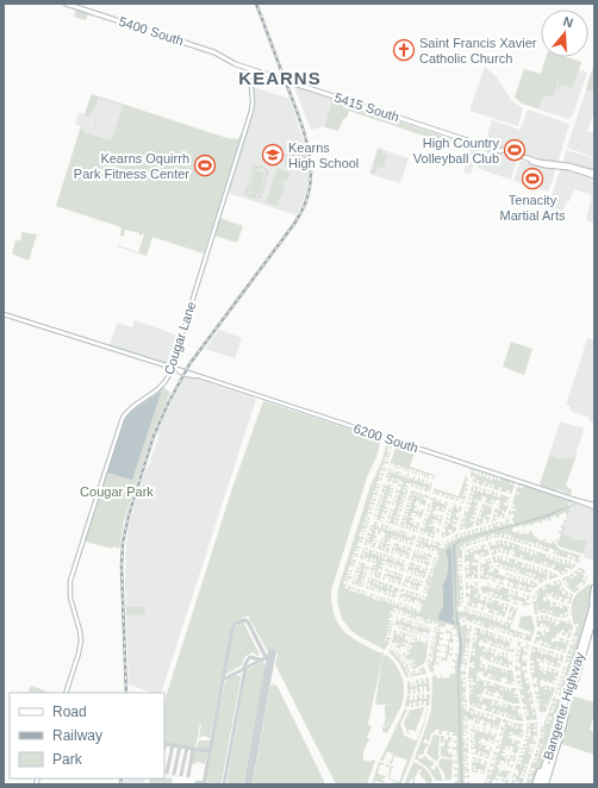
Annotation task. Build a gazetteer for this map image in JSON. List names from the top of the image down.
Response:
{
  "streets": {
    "highway": ["Bangerter Highway"],
    "main road": [
      "5400 South",
      "5415 South",
      "Cougar Lane",
      "6200 South"
    ]
  },
  "crossings": [
    ["5400 South", "5415 South"],
    ["5415 South", "Cougar Lane"],
    ["Cougar Lane", "6200 South"]
  ],
  "districts": ["KEARNS"],
  "parks": ["Cougar Park"],
  "places": {
    "church": ["Saint Francis Xavier Catholic Church"],
    "sports": ["High Country Volleyball Club", "Kearns Oquirrh Park Fitness Center", "Tenacity Martial Arts"],
    "school or university": ["Kearns High School"]
  },
  "legend": ["Road", "Railway", "Park"],
  "north": "top"
}
